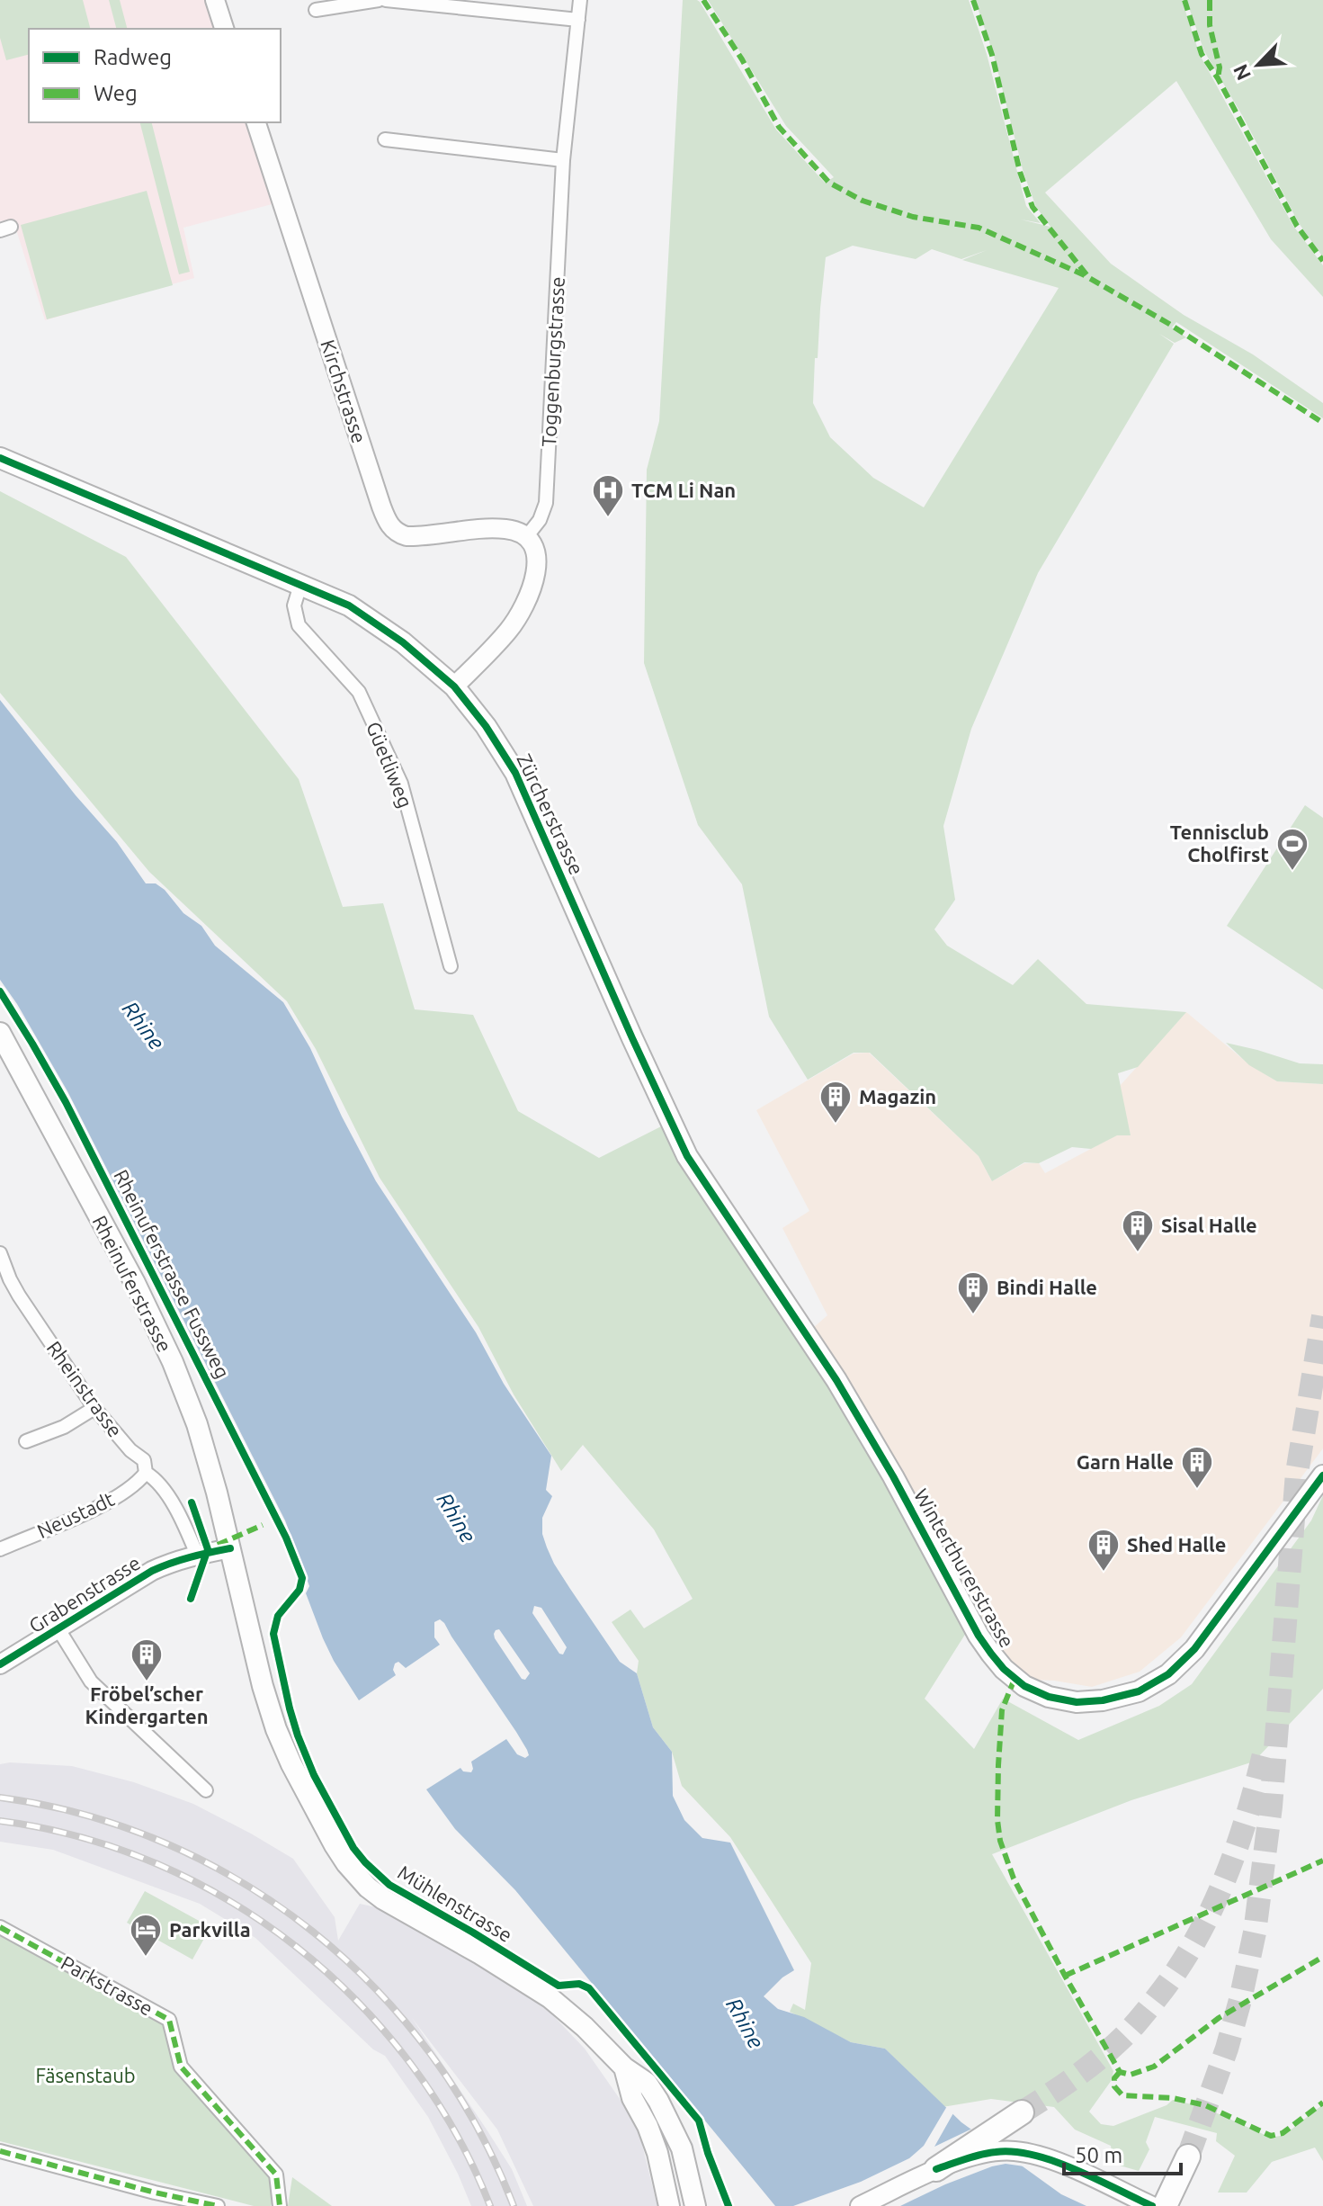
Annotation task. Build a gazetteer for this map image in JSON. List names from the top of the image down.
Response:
{
  "streets": {
    "main road": [
      "Zürcherstrasse",
      "Rheinuferstrasse",
      "Winterthurerstrasse",
      "Mühlenstrasse"
    ],
    "street": [
      "Toggenburgstrasse",
      "Kirchstrasse",
      "Güetliweg",
      "Rheinstrasse",
      "Neustadt",
      "Grabenstrasse",
      "Parkstrasse"
    ],
    "cycle path": ["Rheinuferstrasse Fussweg"]
  },
  "crossings": [
    ["Toggenburgstrasse", "Kirchstrasse"],
    ["Güetliweg", "Zürcherstrasse"],
    ["Zürcherstrasse", "Winterthurerstrasse"],
    ["Rheinuferstrasse", "Grabenstrasse"],
    ["Rheinuferstrasse", "Mühlenstrasse"],
    ["Rheinstrasse", "Neustadt"],
    ["Rheinstrasse", "Grabenstrasse"],
    ["Grabenstrasse", "Mühlenstrasse"]
  ],
  "water": ["Rhine"],
  "parks": ["Fäsenstaub"],
  "places": {
    "hospital": ["TCM Li Nan"],
    "sports": ["Tennisclub Cholfirst"],
    "building": [
      "Magazin",
      "Sisal Halle",
      "Bindi Halle",
      "Garn Halle",
      "Shed Halle",
      "Fröbel’scher Kindergarten"
    ],
    "hotel": ["Parkvilla"]
  },
  "legend": ["Radweg", "Weg"],
  "scale_bar": "50 m",
  "north": "bottom left"
}
